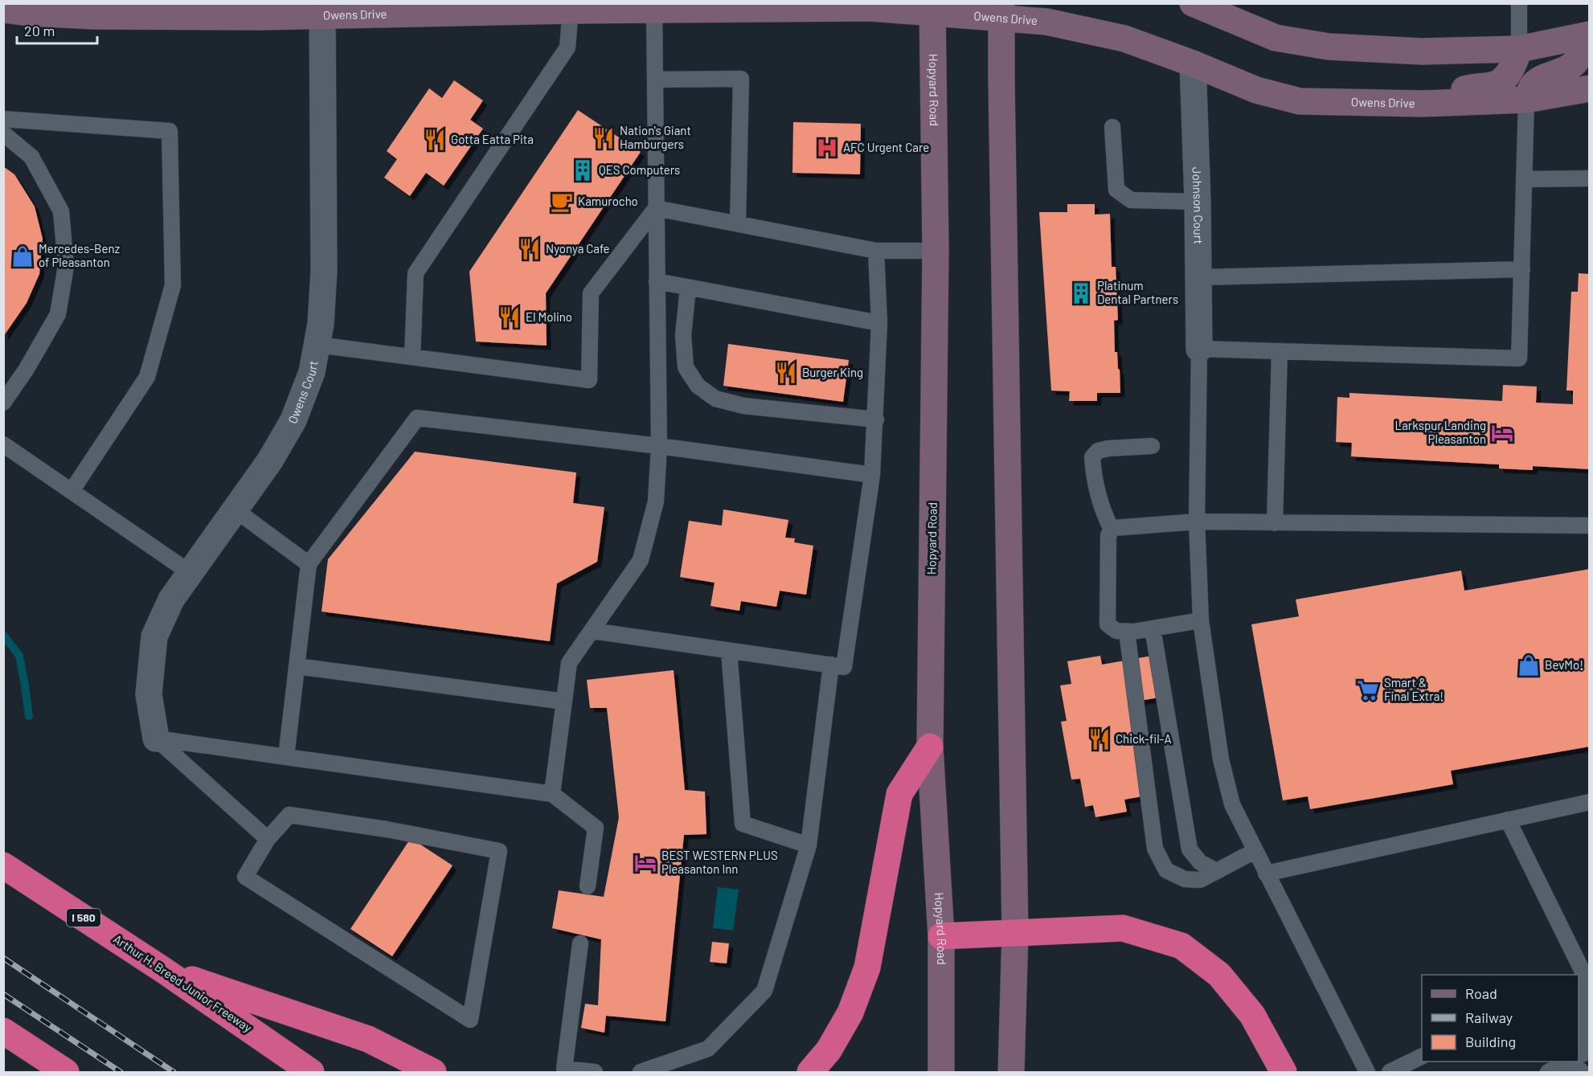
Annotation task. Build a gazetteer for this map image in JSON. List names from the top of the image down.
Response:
{
  "streets": {
    "highway": ["I 580", "Arthur H. Breed Junior Freeway"],
    "street": [
      "Owens Drive",
      "Hopyard Road",
      "Johnson Court",
      "Owens Court"
    ]
  },
  "crossings": [
    ["Owens Drive", "Hopyard Road"],
    ["Owens Drive", "Johnson Court"],
    ["Owens Drive", "Owens Court"]
  ],
  "places": {
    "restaurant": [
      "Nation's Giant Hamburgers",
      "Gotta Eatta Pita",
      "Nyonya Cafe",
      "El Molino",
      "Burger King",
      "Chick-fil-A"
    ],
    "hospital": ["AFC Urgent Care"],
    "building": ["QES Computers", "Platinum Dental Partners"],
    "cafe": ["Kamurocho"],
    "shop": ["Mercedes-Benz of Pleasanton", "BevMo!"],
    "hotel": ["Larkspur Landing Pleasanton", "BEST WESTERN PLUS Pleasanton Inn"],
    "supermarket": ["Smart & Final Extra!"]
  },
  "legend": ["Road", "Railway", "Building"],
  "scale_bar": "20 m"
}
